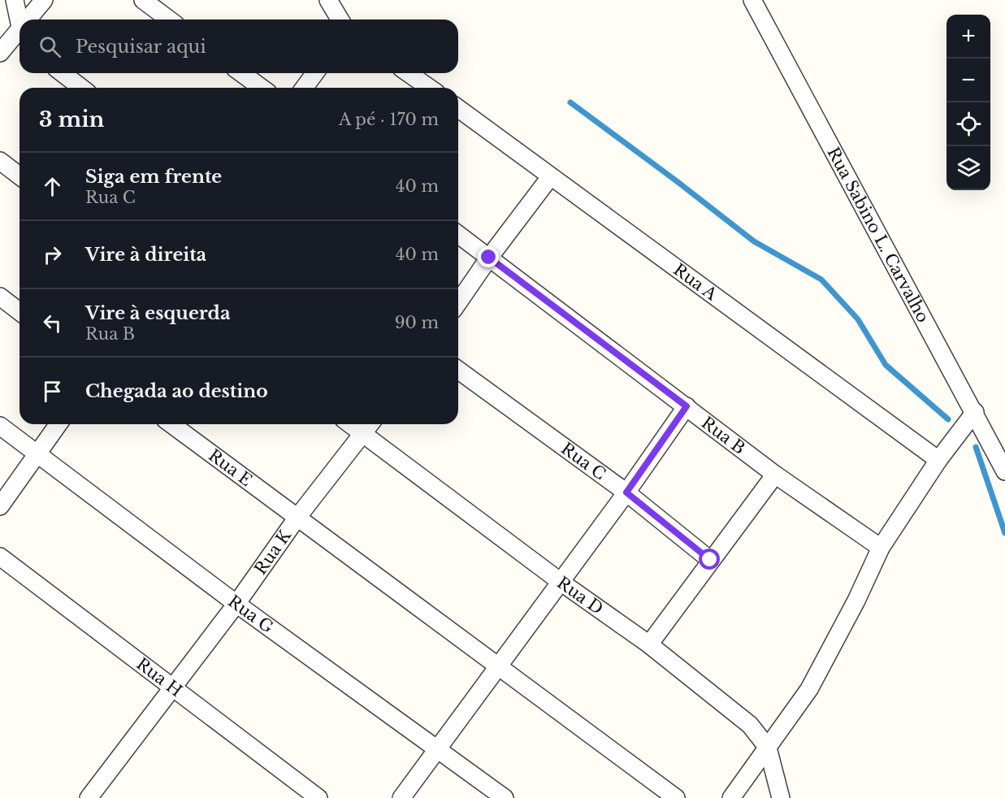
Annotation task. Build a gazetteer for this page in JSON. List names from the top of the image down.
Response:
{
  "streets": {
    "street": [
      "Rua Sabino L. Carvalho",
      "Rua A",
      "Rua B",
      "Rua C",
      "Rua E",
      "Rua K",
      "Rua D",
      "Rua G",
      "Rua H"
    ]
  },
  "crossings": [
    ["Rua E", "Rua K"],
    ["Rua K", "Rua D"],
    ["Rua K", "Rua G"],
    ["Rua K", "Rua H"]
  ],
  "page": {
    "map_buttons": ["+", "−"],
    "search": "Pesquisar aqui",
    "heading": ["3 min", "A pé · 170 m"],
    "list": [
      ["Siga em frente", "Rua C", "40 m"],
      ["Vire à direita", "40 m"],
      ["Vire à esquerda", "Rua B", "90 m"],
      "Chegada ao destino"
    ]
  }
}
